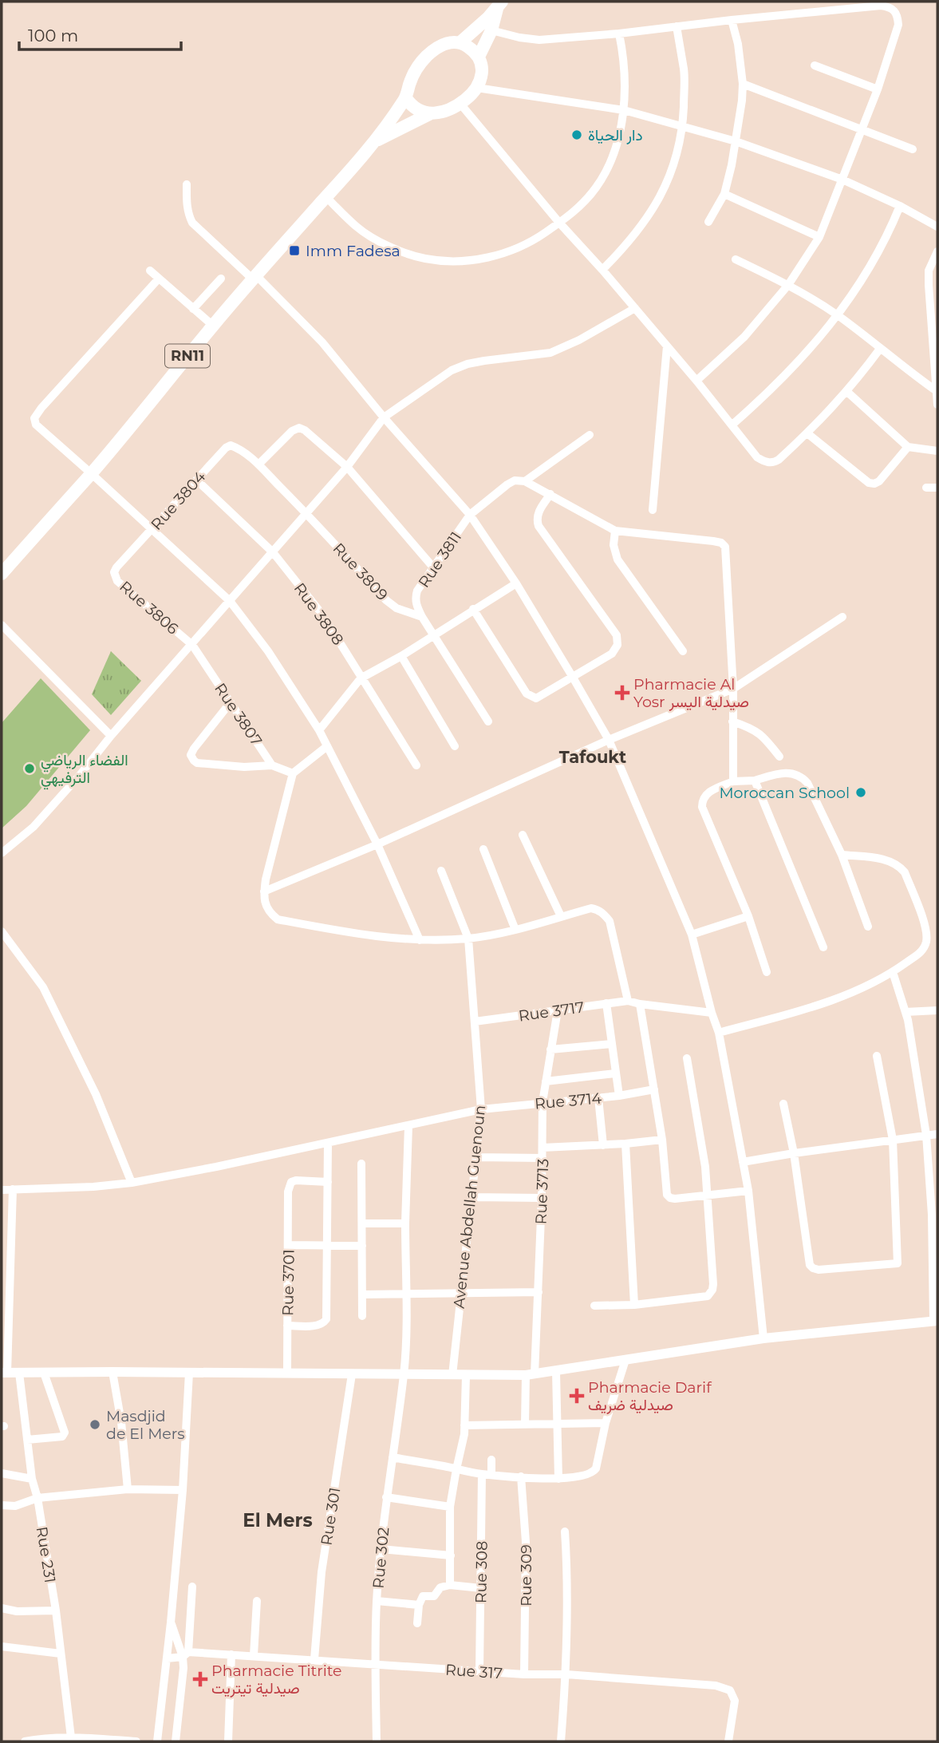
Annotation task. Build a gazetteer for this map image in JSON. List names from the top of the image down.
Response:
{
  "streets": {
    "main road": ["RN11"],
    "street": [
      "Rue 3804",
      "Rue 3811",
      "Rue 3809",
      "Rue 3806",
      "Rue 3808",
      "Rue 3807",
      "Rue 3717",
      "Rue 3714",
      "Rue 3713",
      "Avenue Abdellah Guenoun",
      "Rue 3701",
      "Rue 301",
      "Rue 231",
      "Rue 302",
      "Rue 308",
      "Rue 309",
      "Rue 317"
    ]
  },
  "crossings": [
    ["Rue 3804", "Rue 3809"],
    ["Rue 3804", "Rue 3806"],
    ["Rue 3804", "Rue 3808"],
    ["Rue 3811", "Rue 3809"],
    ["Rue 3806", "Rue 3807"],
    ["Rue 3717", "Rue 3713"],
    ["Rue 3717", "Avenue Abdellah Guenoun"],
    ["Rue 3714", "Rue 3713"],
    ["Rue 3714", "Avenue Abdellah Guenoun"],
    ["Rue 3714", "Rue 302"],
    ["Rue 301", "Rue 317"],
    ["Rue 302", "Rue 317"],
    ["Rue 308", "Rue 317"],
    ["Rue 309", "Rue 317"]
  ],
  "districts": ["Tafoukt", "El Mers"],
  "places": {
    "other": [
      "دار الحياة",
      "الفضاء الرياضي الترفيهي",
      "Moroccan School",
      "Masdjid de El Mers"
    ],
    "transit": ["Imm Fadesa"],
    "health": ["Pharmacie Al Yosr صيدلية اليسر", "Pharmacie Darif صيدلية ضريف", "Pharmacie Titrite صيدلية تيتريت"]
  },
  "scale_bar": "100 m"
}
